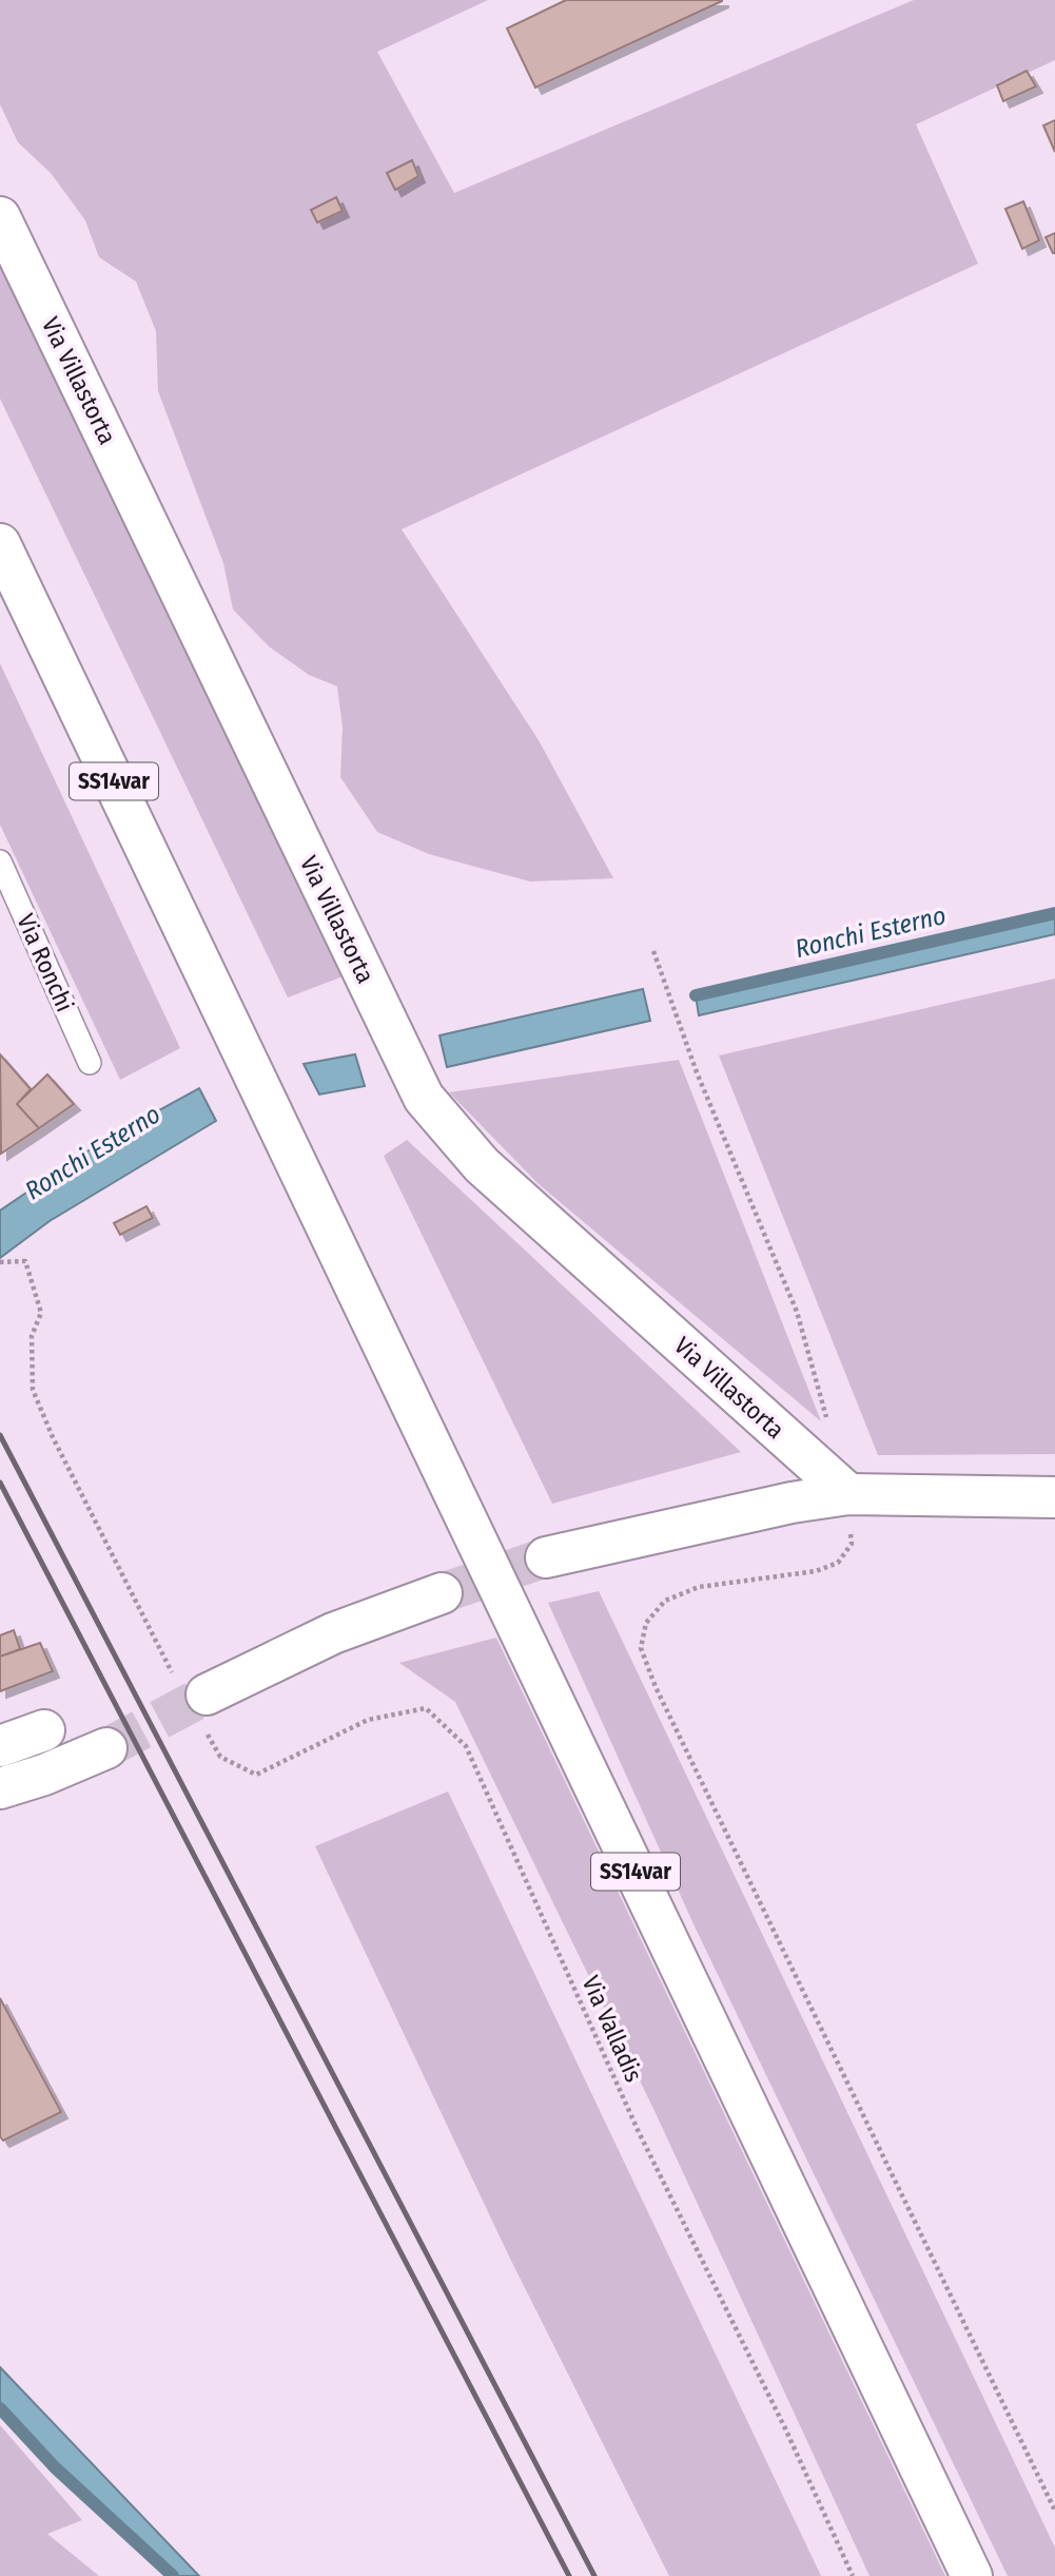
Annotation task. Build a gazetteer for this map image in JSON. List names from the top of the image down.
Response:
{
  "streets": {
    "main road": ["Via Villastorta", "SS14var"],
    "lane": ["Via Ronchi"],
    "path": ["Via Valladis"]
  },
  "water": ["Ronchi Esterno"]
}
